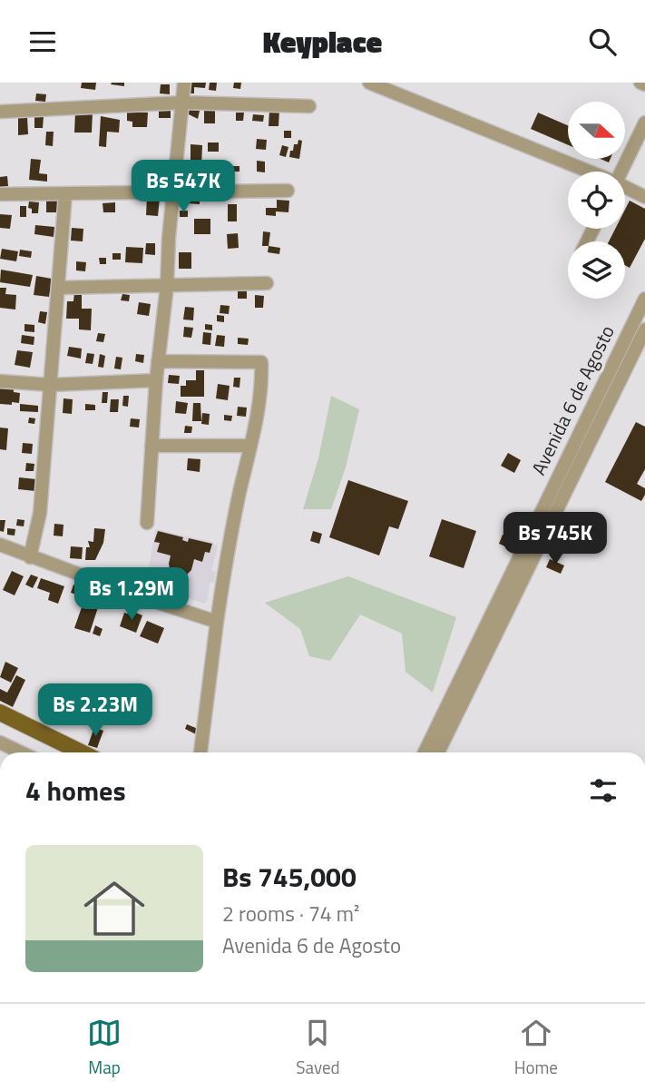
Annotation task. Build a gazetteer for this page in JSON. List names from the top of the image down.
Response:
{
  "streets": {
    "street": ["Avenida 6 de Agosto"]
  },
  "north": "right",
  "page": {
    "header": "Keyplace",
    "price": [
      "Bs 547K",
      "Bs 745K",
      "Bs 1.29M",
      "Bs 2.23M"
    ],
    "heading": "4 homes",
    "list": [
      {
        "name": "Bs 745,000",
        "note": "2 rooms · 74 m² · Avenida 6 de Agosto"
      }
    ],
    "tabs": ["Map", "Saved", "Home"]
  }
}
